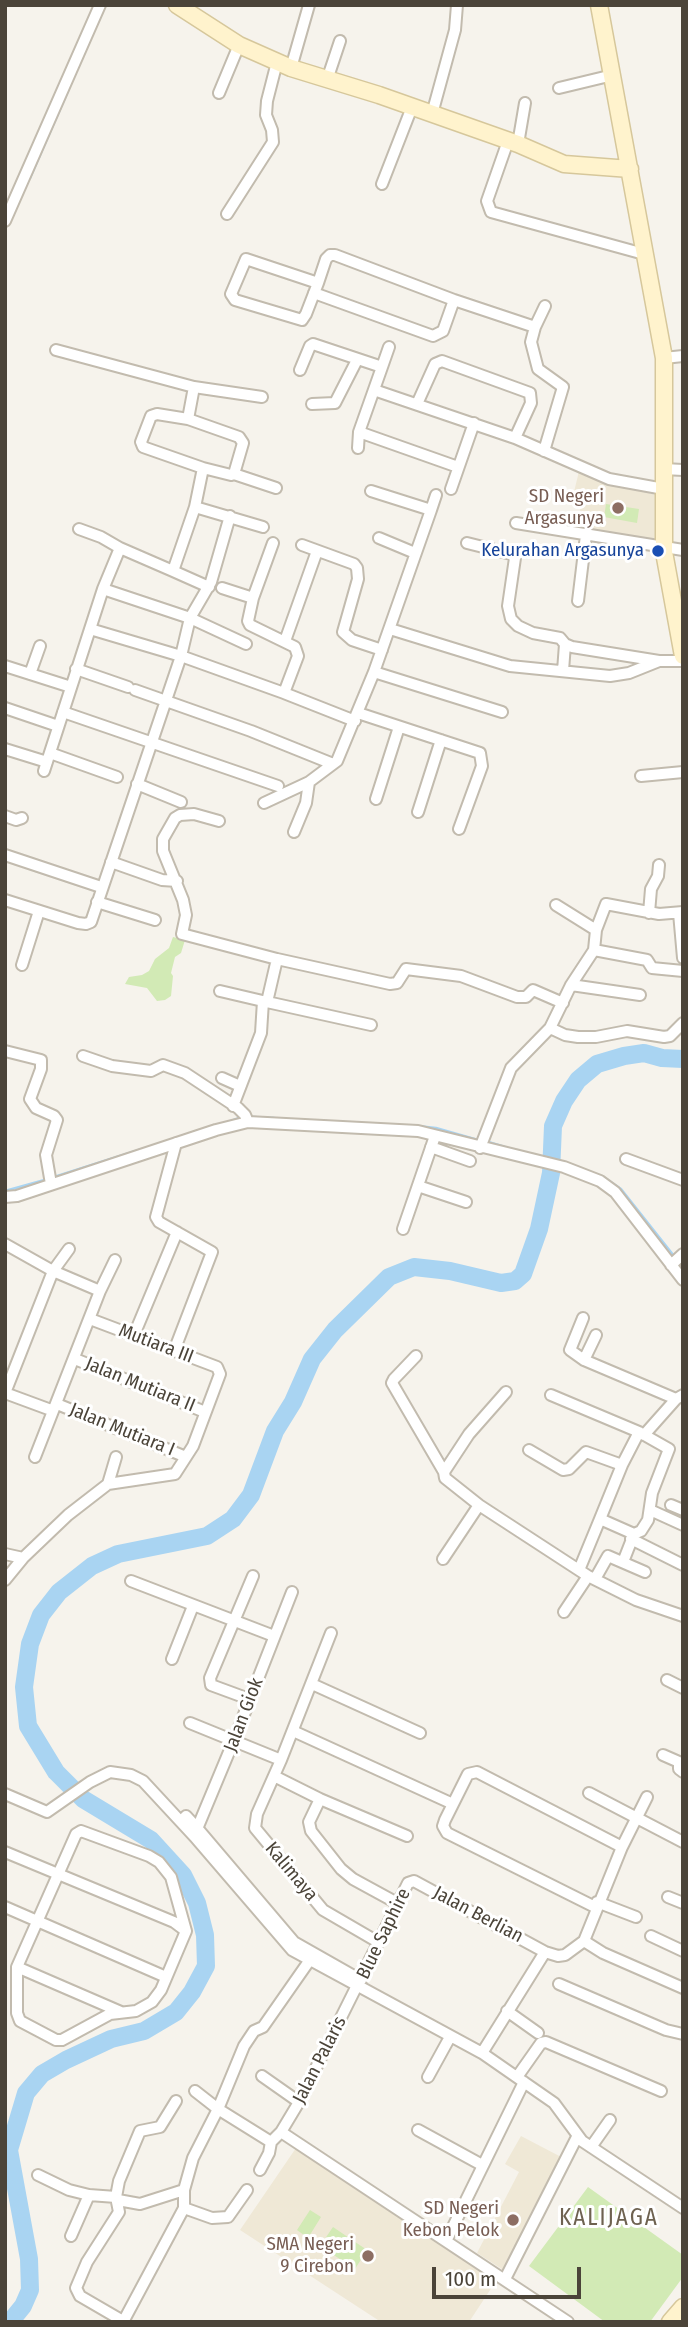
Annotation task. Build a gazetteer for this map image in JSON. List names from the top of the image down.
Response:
{
  "streets": {
    "street": [
      "Mutiara III",
      "Jalan Mutiara II",
      "Jalan Mutiara I",
      "Jalan Giok",
      "Kalimaya",
      "Jalan Berlian",
      "Blue Saphire",
      "Jalan Palaris"
    ]
  },
  "crossings": [
    ["Mutiara III", "Jalan Mutiara II"],
    ["Kalimaya", "Blue Saphire"],
    ["Jalan Berlian", "Blue Saphire"],
    ["Blue Saphire", "Jalan Palaris"]
  ],
  "districts": ["KALIJAGA"],
  "places": [
    "SD Negeri Argasunya",
    "Kelurahan Argasunya",
    "SD Negeri Kebon Pelok",
    "SMA Negeri 9 Cirebon"
  ],
  "scale_bar": "100 m"
}
